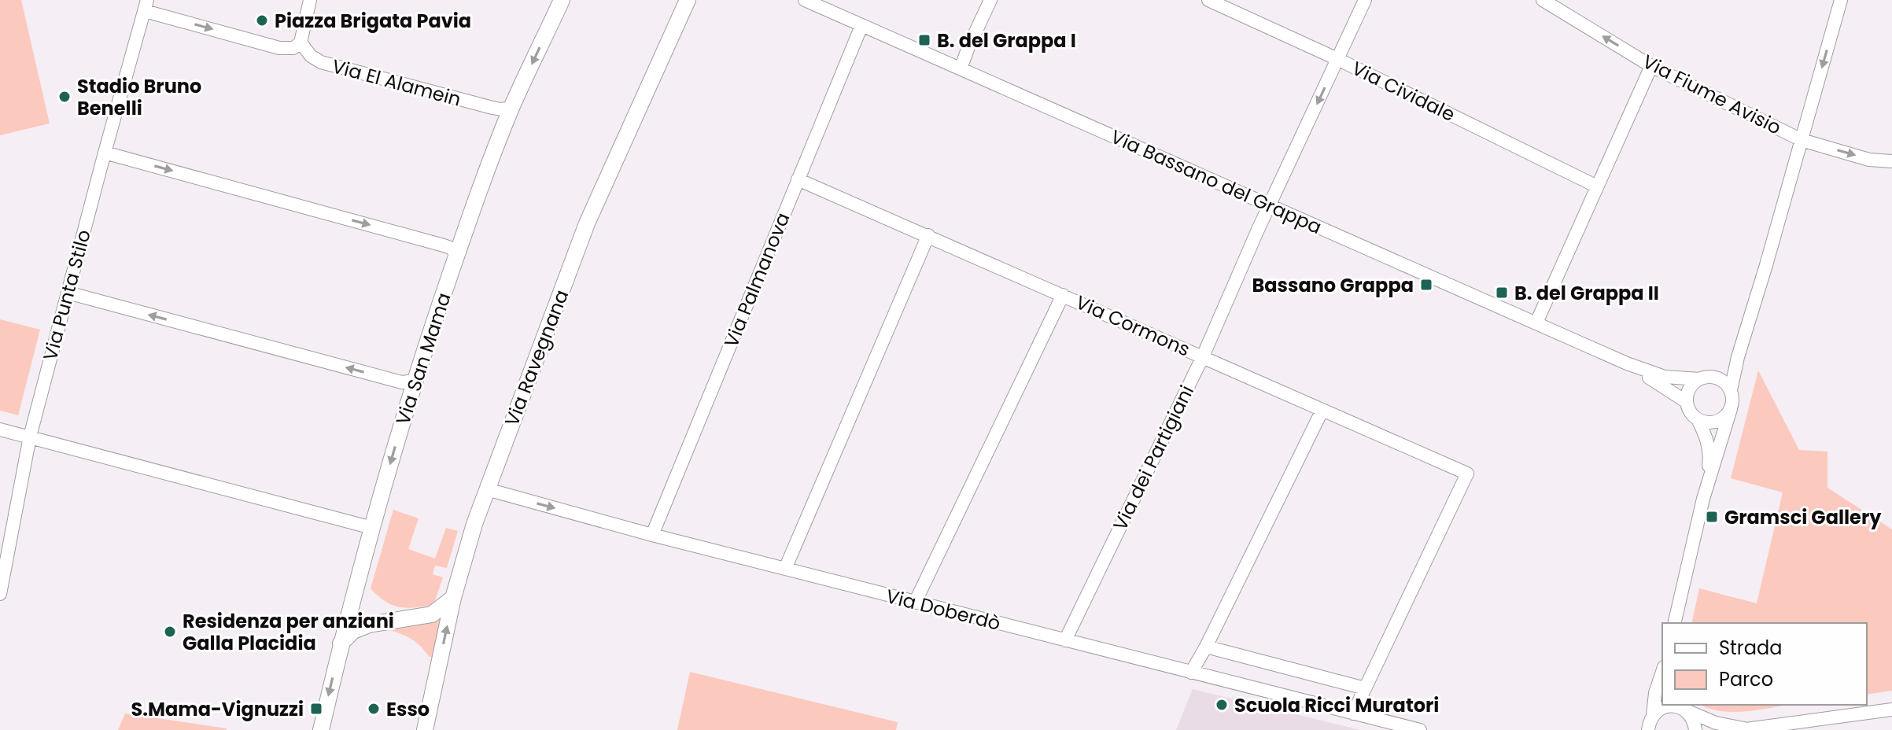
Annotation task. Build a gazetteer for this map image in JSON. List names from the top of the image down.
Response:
{
  "streets": {
    "street": [
      "Via El Alamein",
      "Via Cividale",
      "Via Fiume Avisio",
      "Via Bassano del Grappa",
      "Via Palmanova",
      "Via Punta Stilo",
      "Via Cormons",
      "Via Ravegnana",
      "Via San Mama",
      "Via dei Partigiani",
      "Via Doberdò"
    ]
  },
  "crossings": [
    ["Via El Alamein", "Via San Mama"],
    ["Via Cividale", "Via dei Partigiani"],
    ["Via Bassano del Grappa", "Via Palmanova"],
    ["Via Bassano del Grappa", "Via dei Partigiani"],
    ["Via Palmanova", "Via Cormons"],
    ["Via Palmanova", "Via Doberdò"],
    ["Via Cormons", "Via dei Partigiani"],
    ["Via Ravegnana", "Via Doberdò"],
    ["Via dei Partigiani", "Via Doberdò"]
  ],
  "one_way": ["Via San Mama"],
  "places": {
    "other": [
      "Piazza Brigata Pavia",
      "Stadio Bruno Benelli",
      "Residenza per anziani Galla Placidia",
      "Scuola Ricci Muratori",
      "Esso"
    ],
    "transit": [
      "B. del Grappa I",
      "Bassano Grappa",
      "B. del Grappa II",
      "Gramsci Gallery",
      "S.Mama-Vignuzzi"
    ]
  },
  "legend": ["Strada", "Parco"]
}
